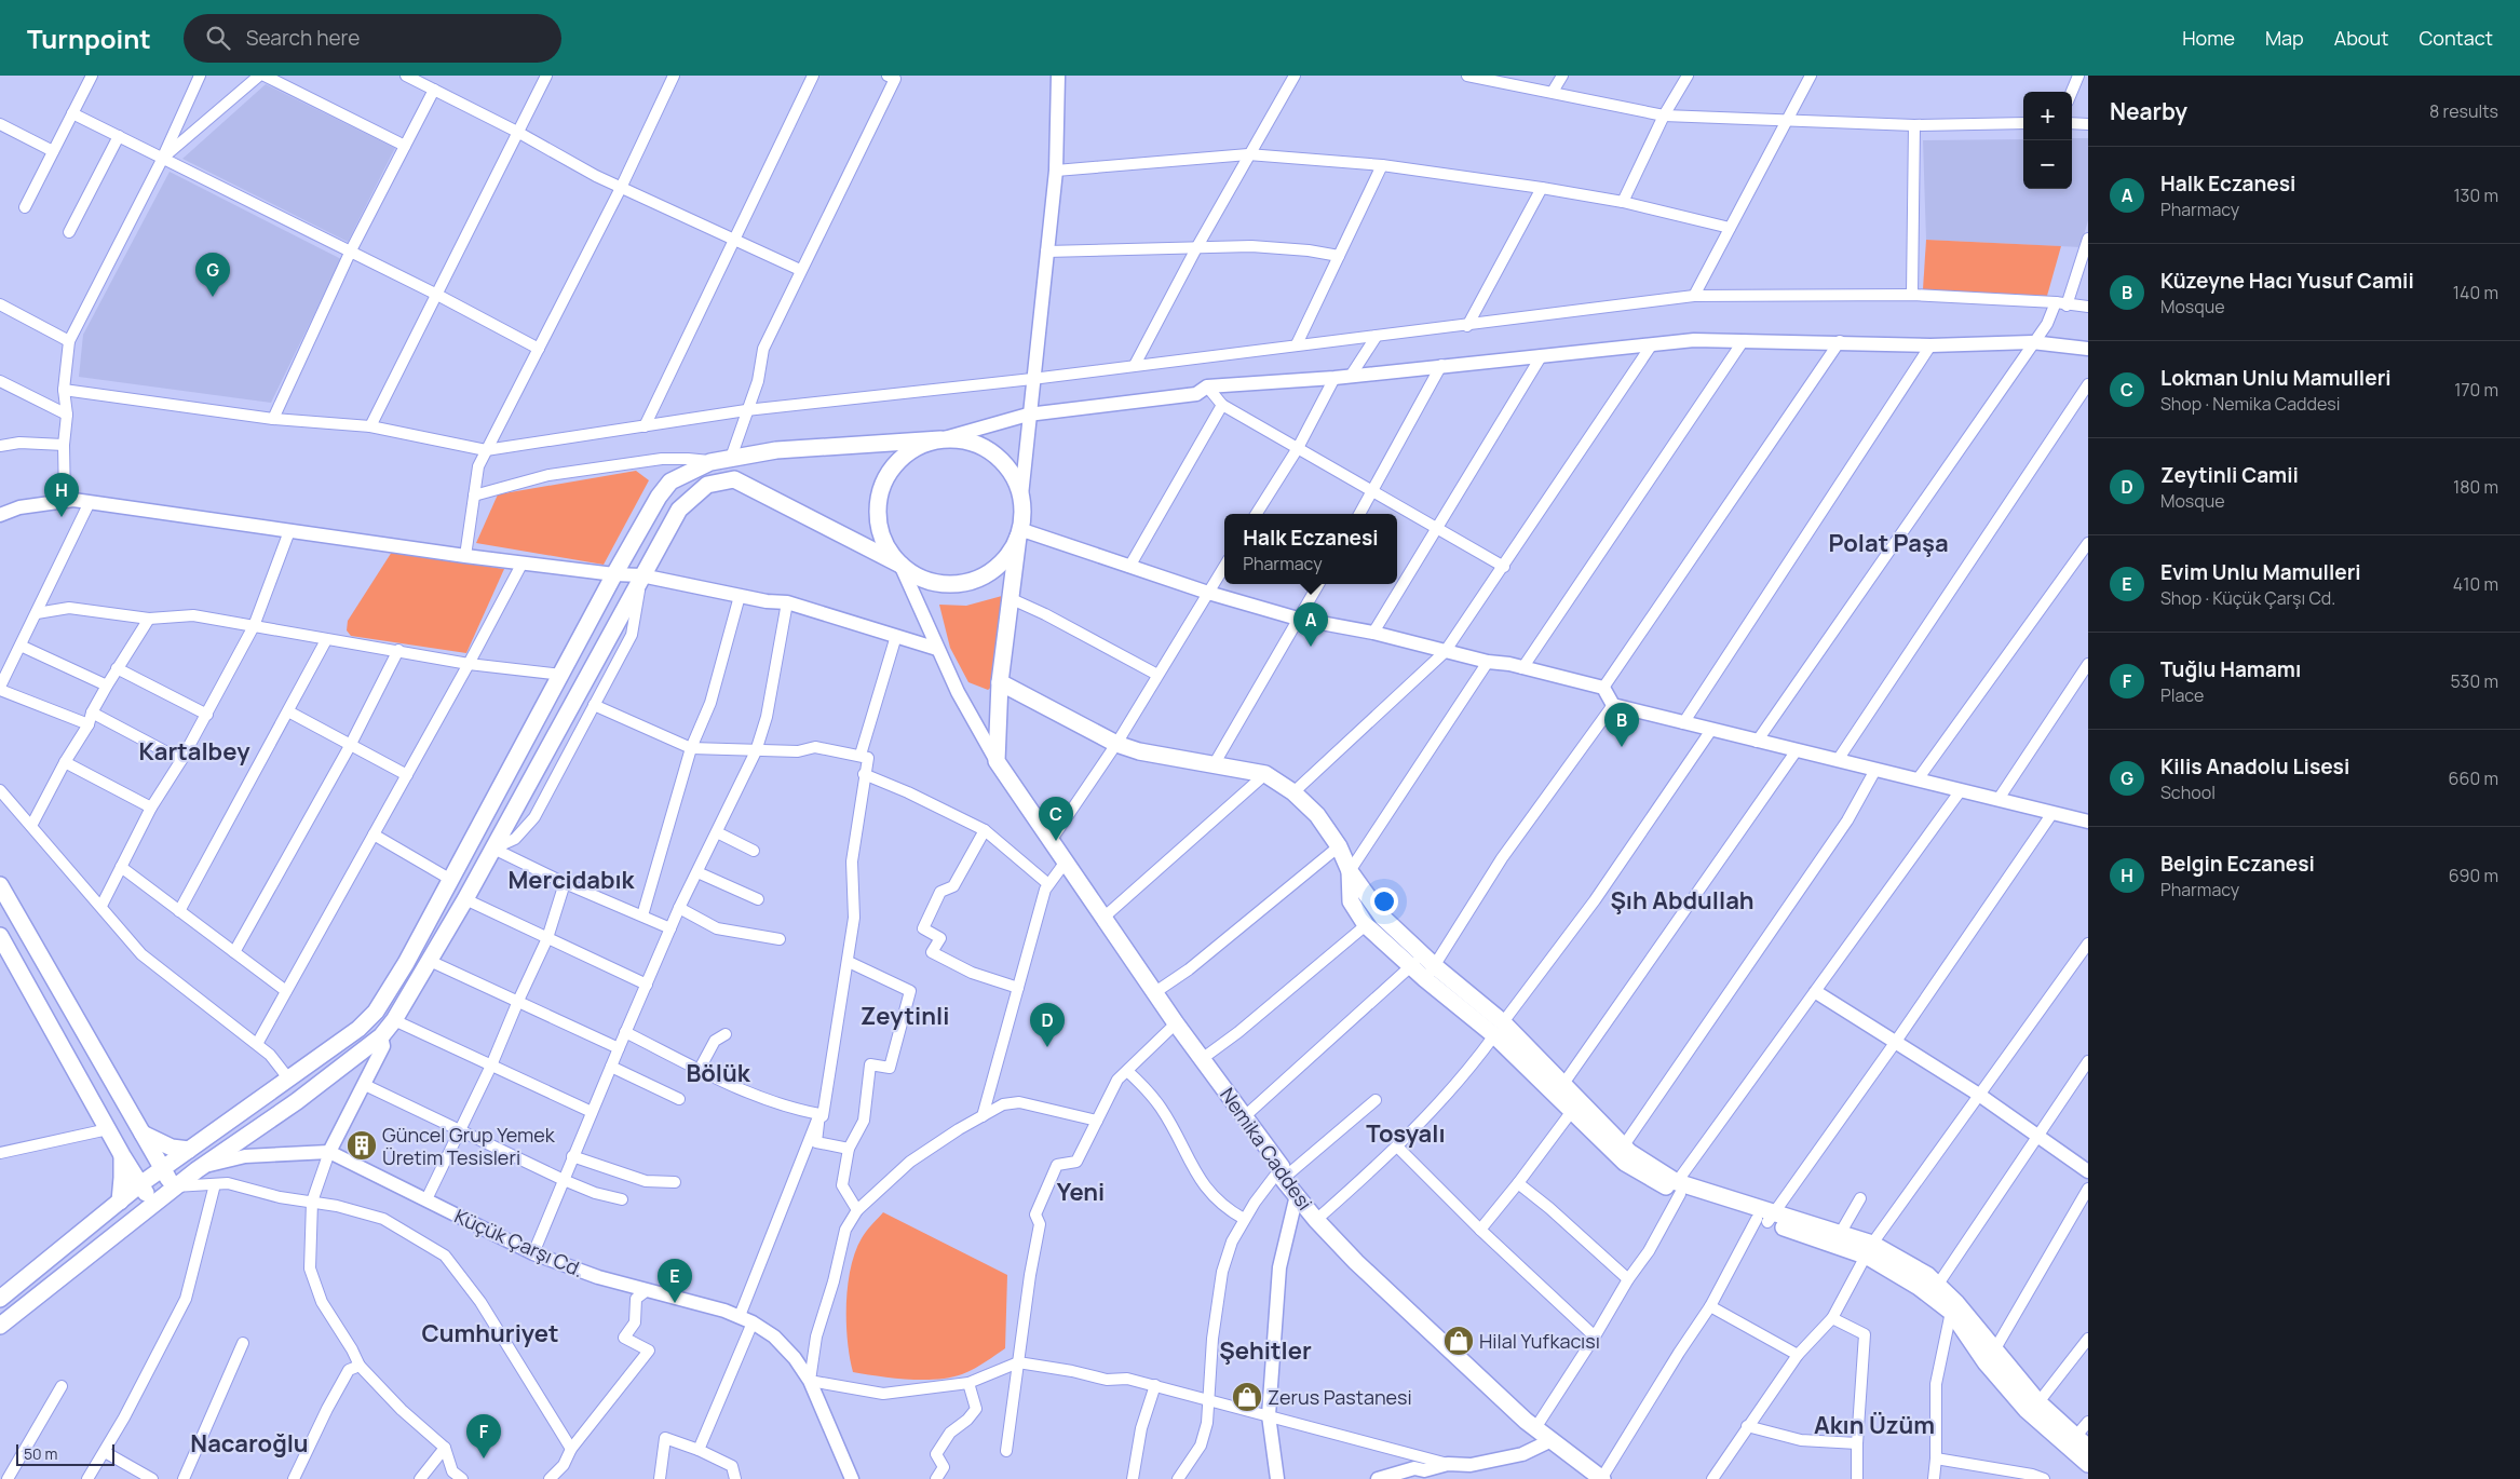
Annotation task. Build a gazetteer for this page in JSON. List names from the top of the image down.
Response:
{
  "streets": {
    "main road": ["Nemika Caddesi"],
    "street": ["Küçük Çarşı Cd."]
  },
  "districts": [
    "Polat Paşa",
    "Kartalbey",
    "Mercidabık",
    "Şıh Abdullah",
    "Zeytinli",
    "Bölük",
    "Tosyalı",
    "Yeni",
    "Cumhuriyet",
    "Şehitler",
    "Akın Üzüm",
    "Nacaroğlu"
  ],
  "places": {
    "building": ["Güncel Grup Yemek Üretim Tesisleri"],
    "shop": ["Hilal Yufkacısı", "Zerus Pastanesi"]
  },
  "scale_bar": "50 m",
  "page": {
    "header": "Turnpoint",
    "search": "Search here",
    "nav": [
      "Home",
      "Map",
      "About",
      "Contact"
    ],
    "heading": ["Nearby", "8 results"],
    "map_buttons": ["+", "−"],
    "list": [
      {
        "mark": "A",
        "name": "Halk Eczanesi",
        "note": "Pharmacy",
        "value": "130 m"
      },
      {
        "mark": "B",
        "name": "Küzeyne Hacı Yusuf Camii",
        "note": "Mosque",
        "value": "140 m"
      },
      {
        "mark": "C",
        "name": "Lokman Unlu Mamulleri",
        "note": "Shop · Nemika Caddesi",
        "value": "170 m"
      },
      {
        "mark": "D",
        "name": "Zeytinli Camii",
        "note": "Mosque",
        "value": "180 m"
      },
      {
        "mark": "E",
        "name": "Evim Unlu Mamulleri",
        "note": "Shop · Küçük Çarşı Cd.",
        "value": "410 m"
      },
      {
        "mark": "F",
        "name": "Tuğlu Hamamı",
        "note": "Place",
        "value": "530 m"
      },
      {
        "mark": "G",
        "name": "Kilis Anadolu Lisesi",
        "note": "School",
        "value": "660 m"
      },
      {
        "mark": "H",
        "name": "Belgin Eczanesi",
        "note": "Pharmacy",
        "value": "690 m"
      }
    ],
    "pins": [
      "G",
      "H",
      "A",
      "B",
      "C",
      "D",
      "E",
      "F"
    ],
    "popup": ["Halk Eczanesi", "Pharmacy"],
    "scale": "50 m"
  }
}
